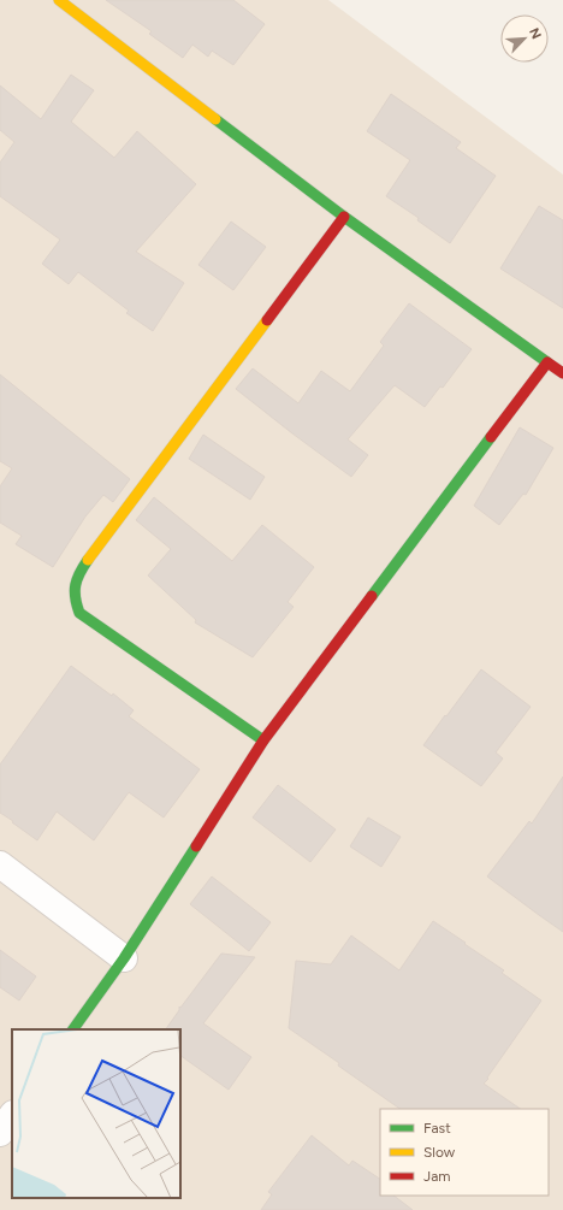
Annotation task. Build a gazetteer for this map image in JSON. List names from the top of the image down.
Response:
{
  "legend": ["Fast", "Slow", "Jam"],
  "north": "top right"
}
